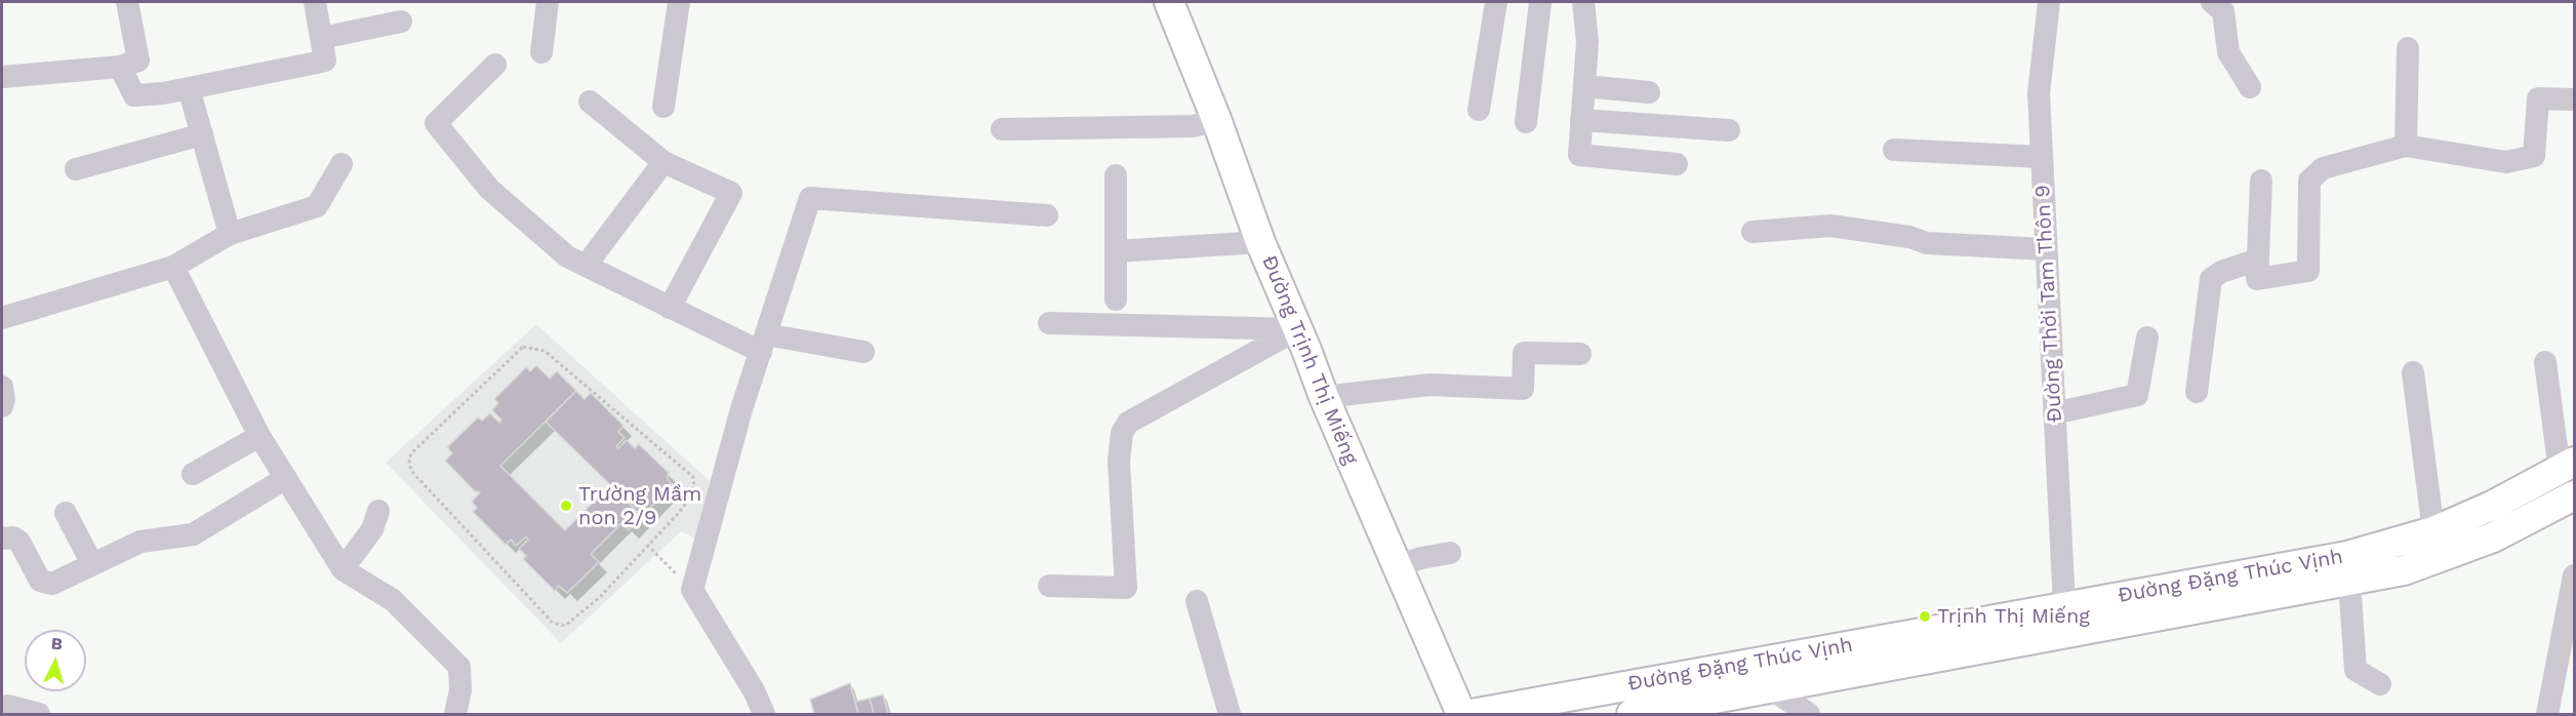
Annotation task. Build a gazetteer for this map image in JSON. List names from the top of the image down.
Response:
{
  "streets": {
    "main road": ["Đường Trịnh Thị Miếng", "Đường Đặng Thúc Vịnh"],
    "street": ["Đường Thời Tam Thôn 9"]
  },
  "crossings": [
    ["Đường Thời Tam Thôn 9", "Đường Đặng Thúc Vịnh"]
  ],
  "places": ["Trường Mầm non 2/9", "Trịnh Thị Miếng"],
  "north": "top"
}
